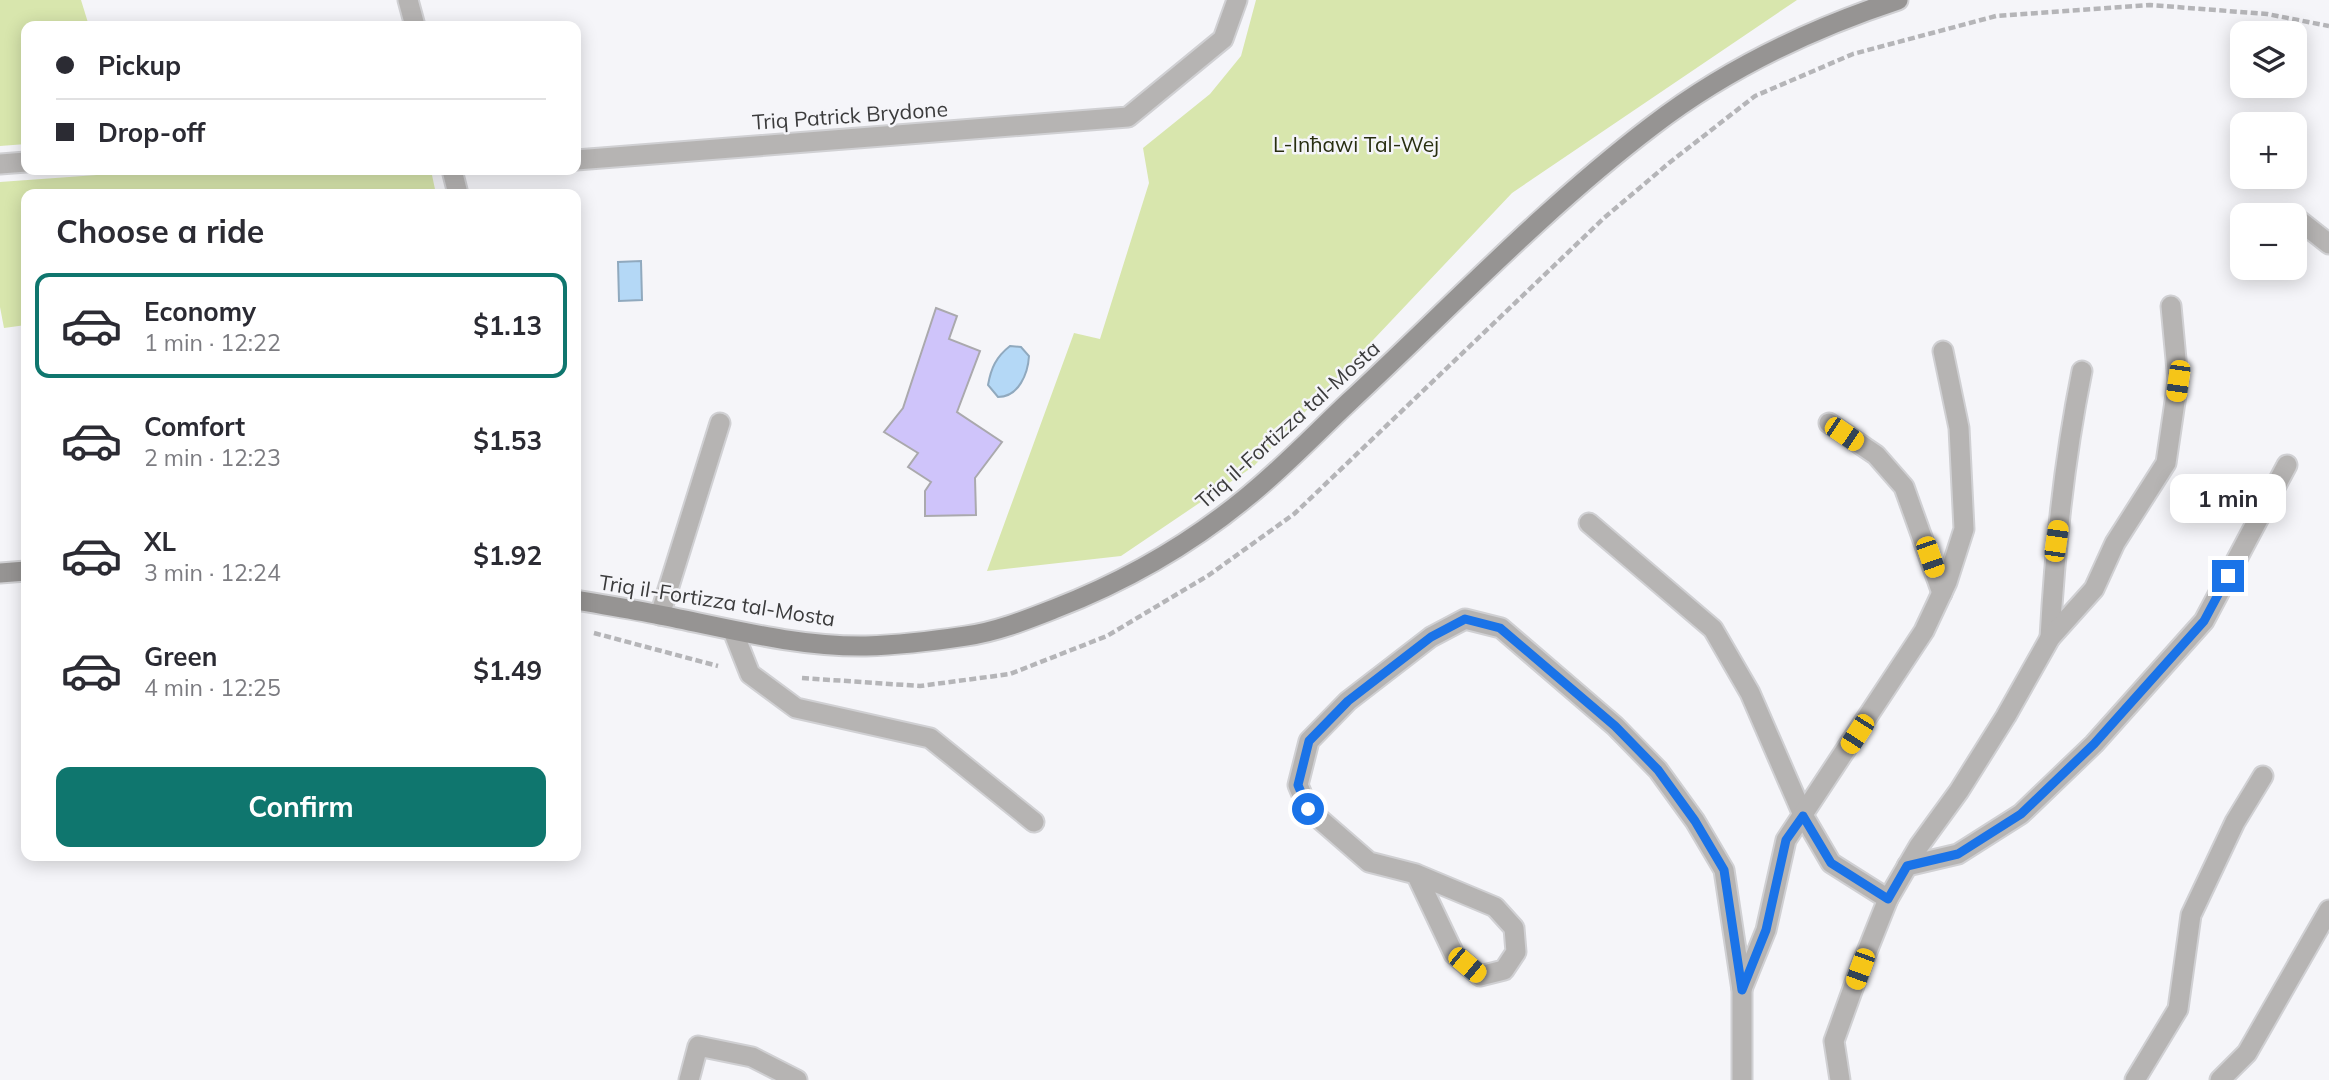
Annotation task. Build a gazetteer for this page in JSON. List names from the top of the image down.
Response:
{
  "streets": {
    "main road": ["Triq il-Fortizza tal-Mosta"],
    "street": ["Triq Patrick Brydone"]
  },
  "parks": ["L-Inħawi Tal-Wej"],
  "page": {
    "map_buttons": ["+", "−"],
    "banner": ["Pickup", "Drop-off"],
    "heading": "Choose a ride",
    "list": [
      {
        "name": "Economy",
        "note": "1 min · 12:22",
        "value": "$1.13"
      },
      {
        "name": "Comfort",
        "note": "2 min · 12:23",
        "value": "$1.53"
      },
      {
        "name": "XL",
        "note": "3 min · 12:24",
        "value": "$1.92"
      },
      {
        "name": "Green",
        "note": "4 min · 12:25",
        "value": "$1.49"
      }
    ],
    "bubble": "1 min",
    "buttons": "Confirm"
  }
}
